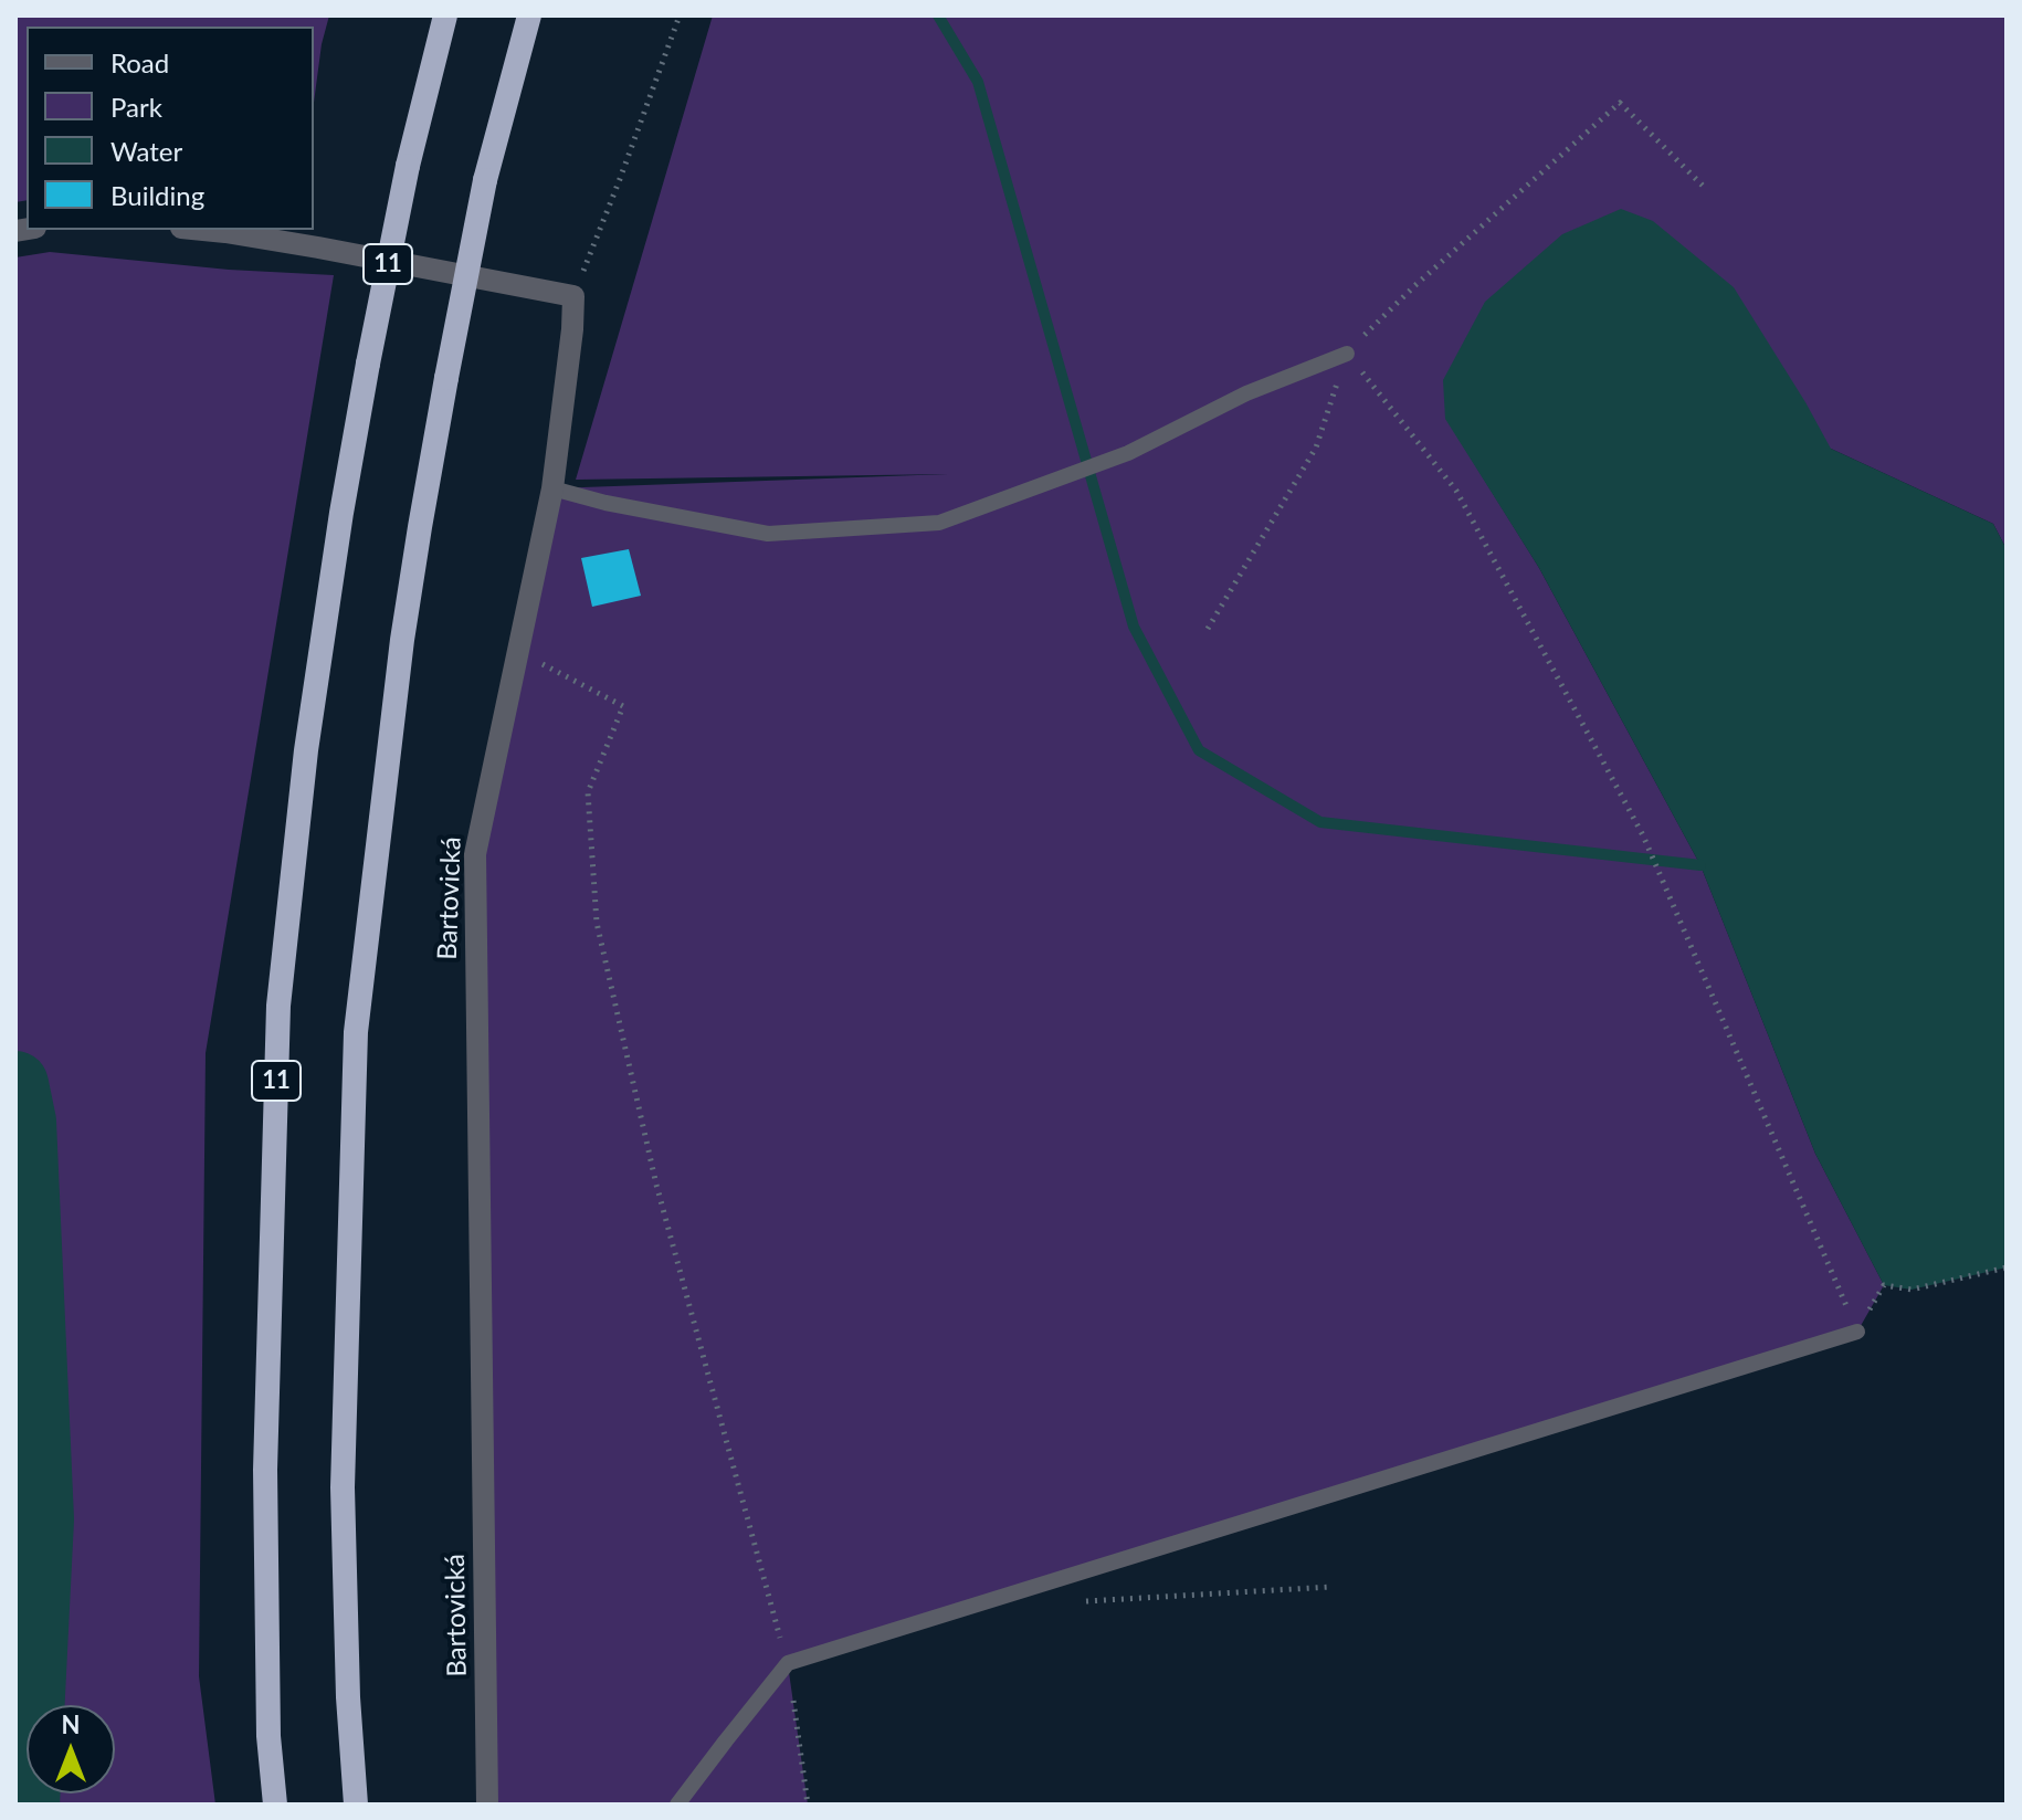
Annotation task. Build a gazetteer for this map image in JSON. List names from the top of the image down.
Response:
{
  "streets": {
    "highway": ["11"],
    "street": ["Bartovická"]
  },
  "legend": [
    "Road",
    "Park",
    "Water",
    "Building"
  ],
  "north": "top"
}
